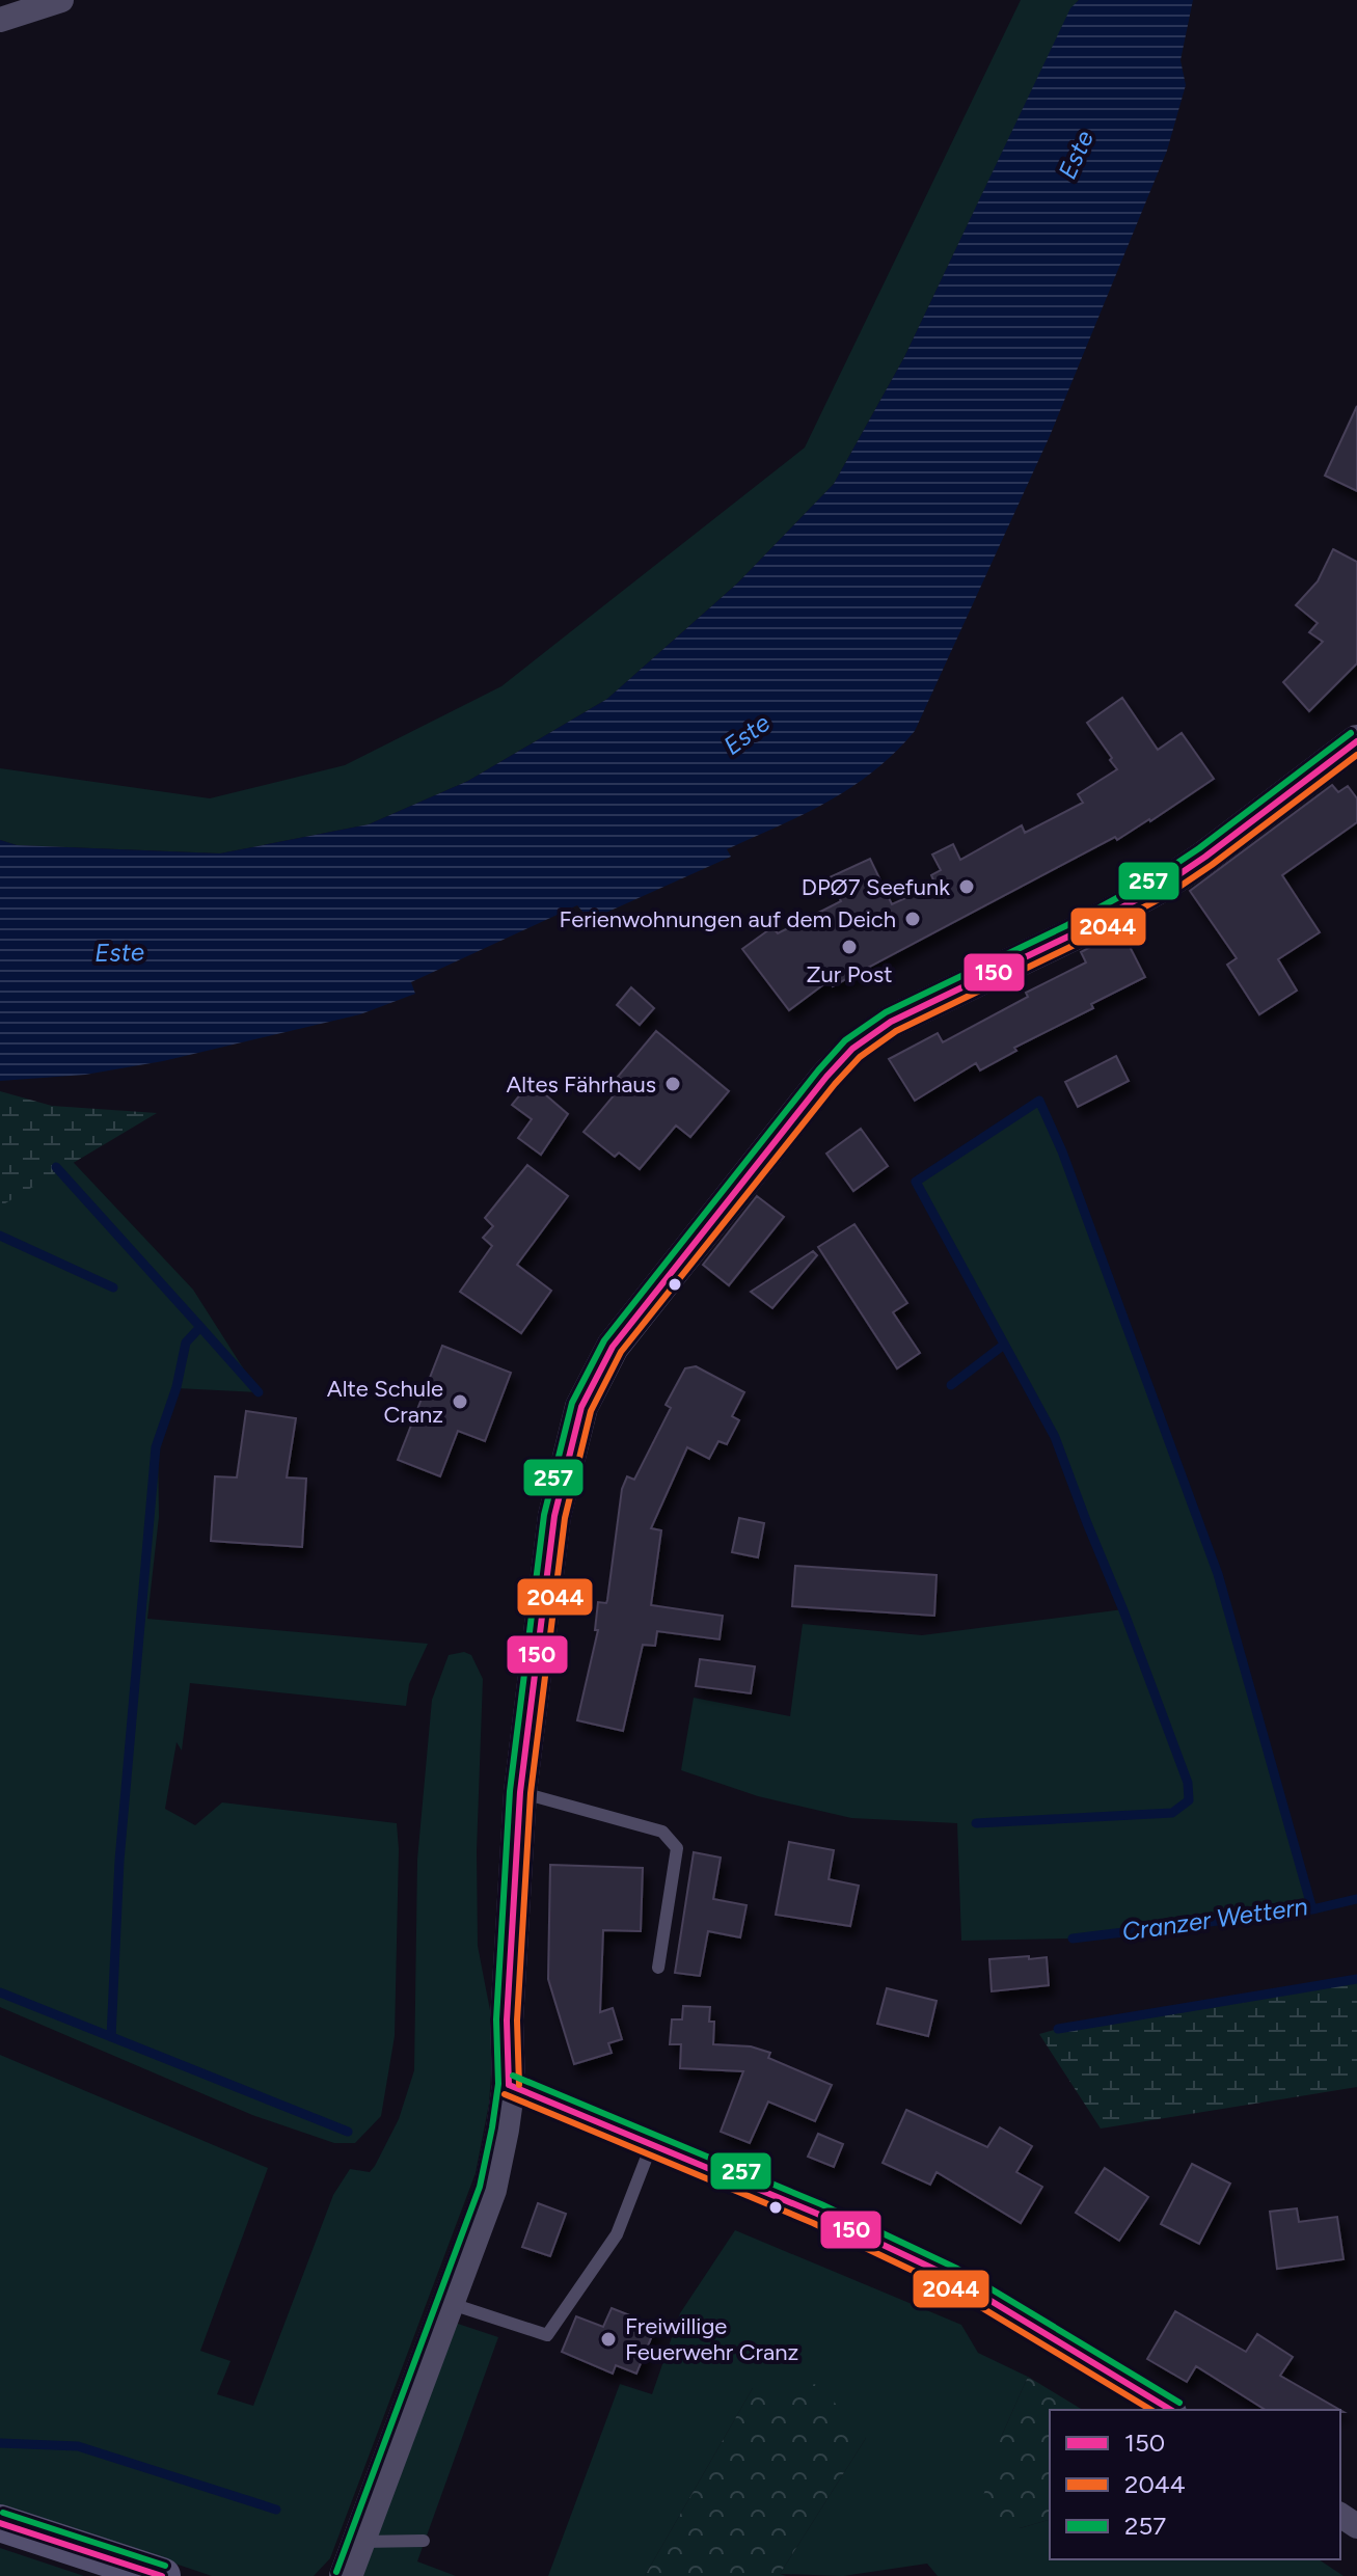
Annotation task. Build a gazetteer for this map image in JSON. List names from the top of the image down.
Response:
{
  "water": ["Este", "Cranzer Wettern"],
  "places": [
    "DPØ7 Seefunk",
    "Ferienwohnungen auf dem Deich",
    "Zur Post",
    "Altes Fährhaus",
    "Alte Schule Cranz",
    "Freiwillige Feuerwehr Cranz"
  ],
  "lines": ["transit line 257", "transit line 150", "transit line 2044"],
  "legend": ["150", "2044", "257"]
}
